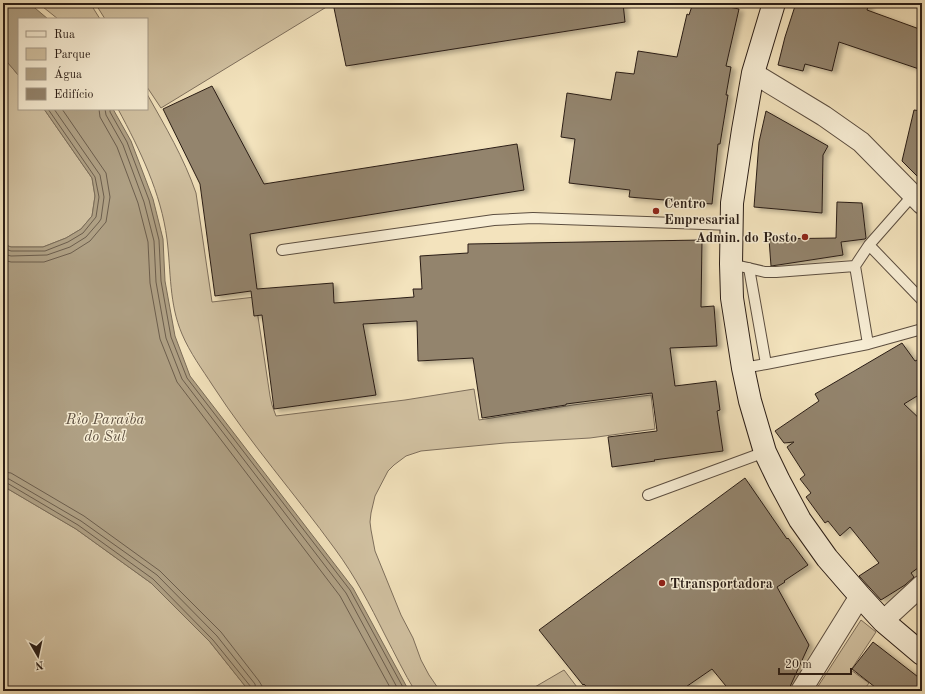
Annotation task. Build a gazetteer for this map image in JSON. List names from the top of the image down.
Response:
{
  "water": ["Rio Paraiba do Sul"],
  "places": ["Centro Empresarial", "Admin. do Posto", "Ttransportadora"],
  "legend": [
    "Rua",
    "Parque",
    "Água",
    "Edifício"
  ],
  "scale_bar": "20 m",
  "north": "bottom"
}
